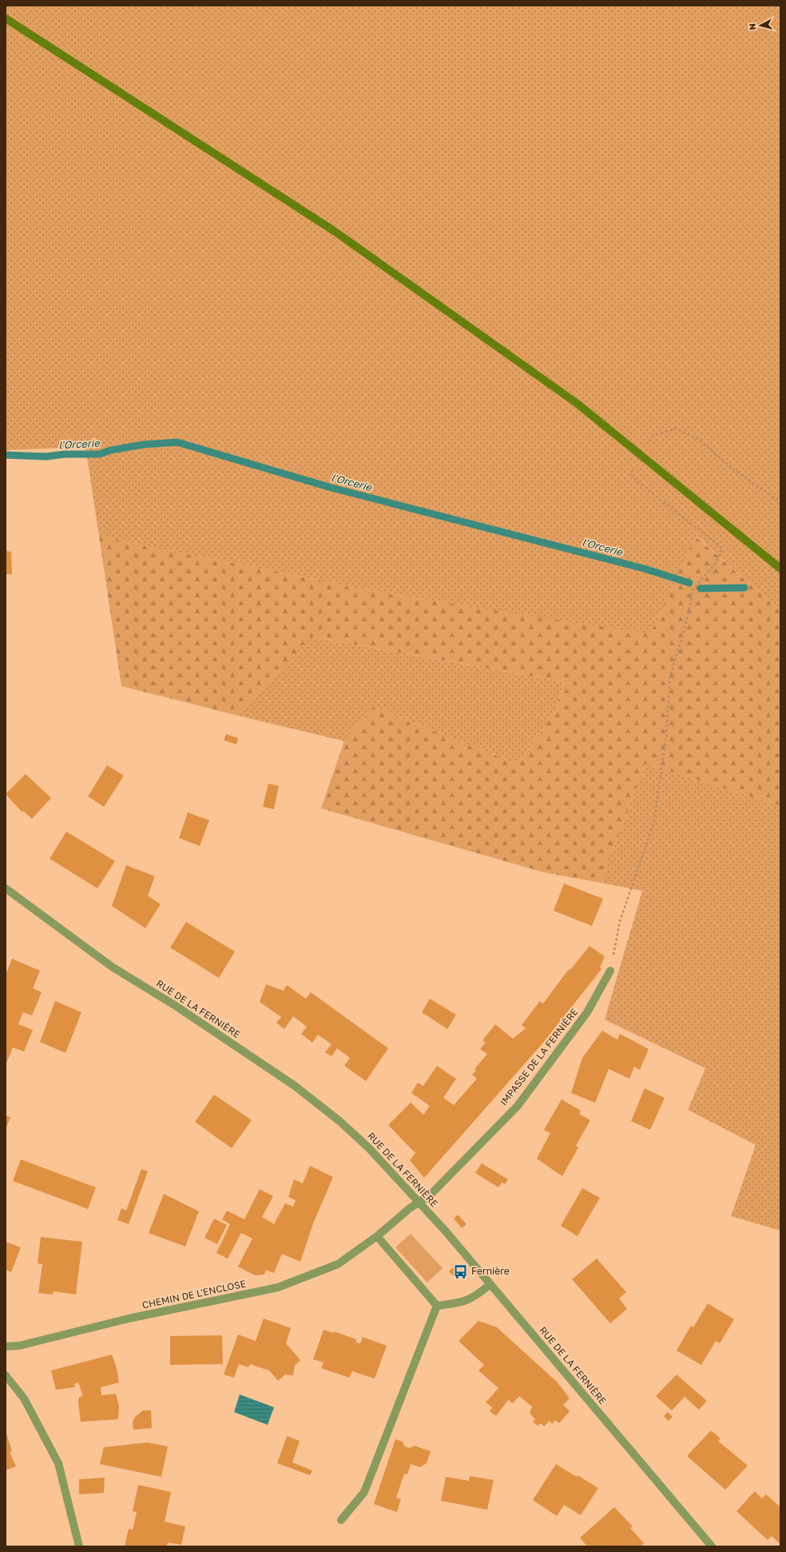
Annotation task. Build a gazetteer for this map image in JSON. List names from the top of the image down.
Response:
{
  "streets": {
    "street": ["RUE DE LA FERNIÈRE", "IMPASSE DE LA FERNIÈRE", "CHEMIN DE L'ENCLOSE"]
  },
  "crossings": [
    ["RUE DE LA FERNIÈRE", "IMPASSE DE LA FERNIÈRE"],
    ["RUE DE LA FERNIÈRE", "CHEMIN DE L'ENCLOSE"],
    ["IMPASSE DE LA FERNIÈRE", "CHEMIN DE L'ENCLOSE"]
  ],
  "water": ["l'Orcerie"],
  "places": {
    "bus stop": ["Fernière"]
  },
  "north": "left"
}
